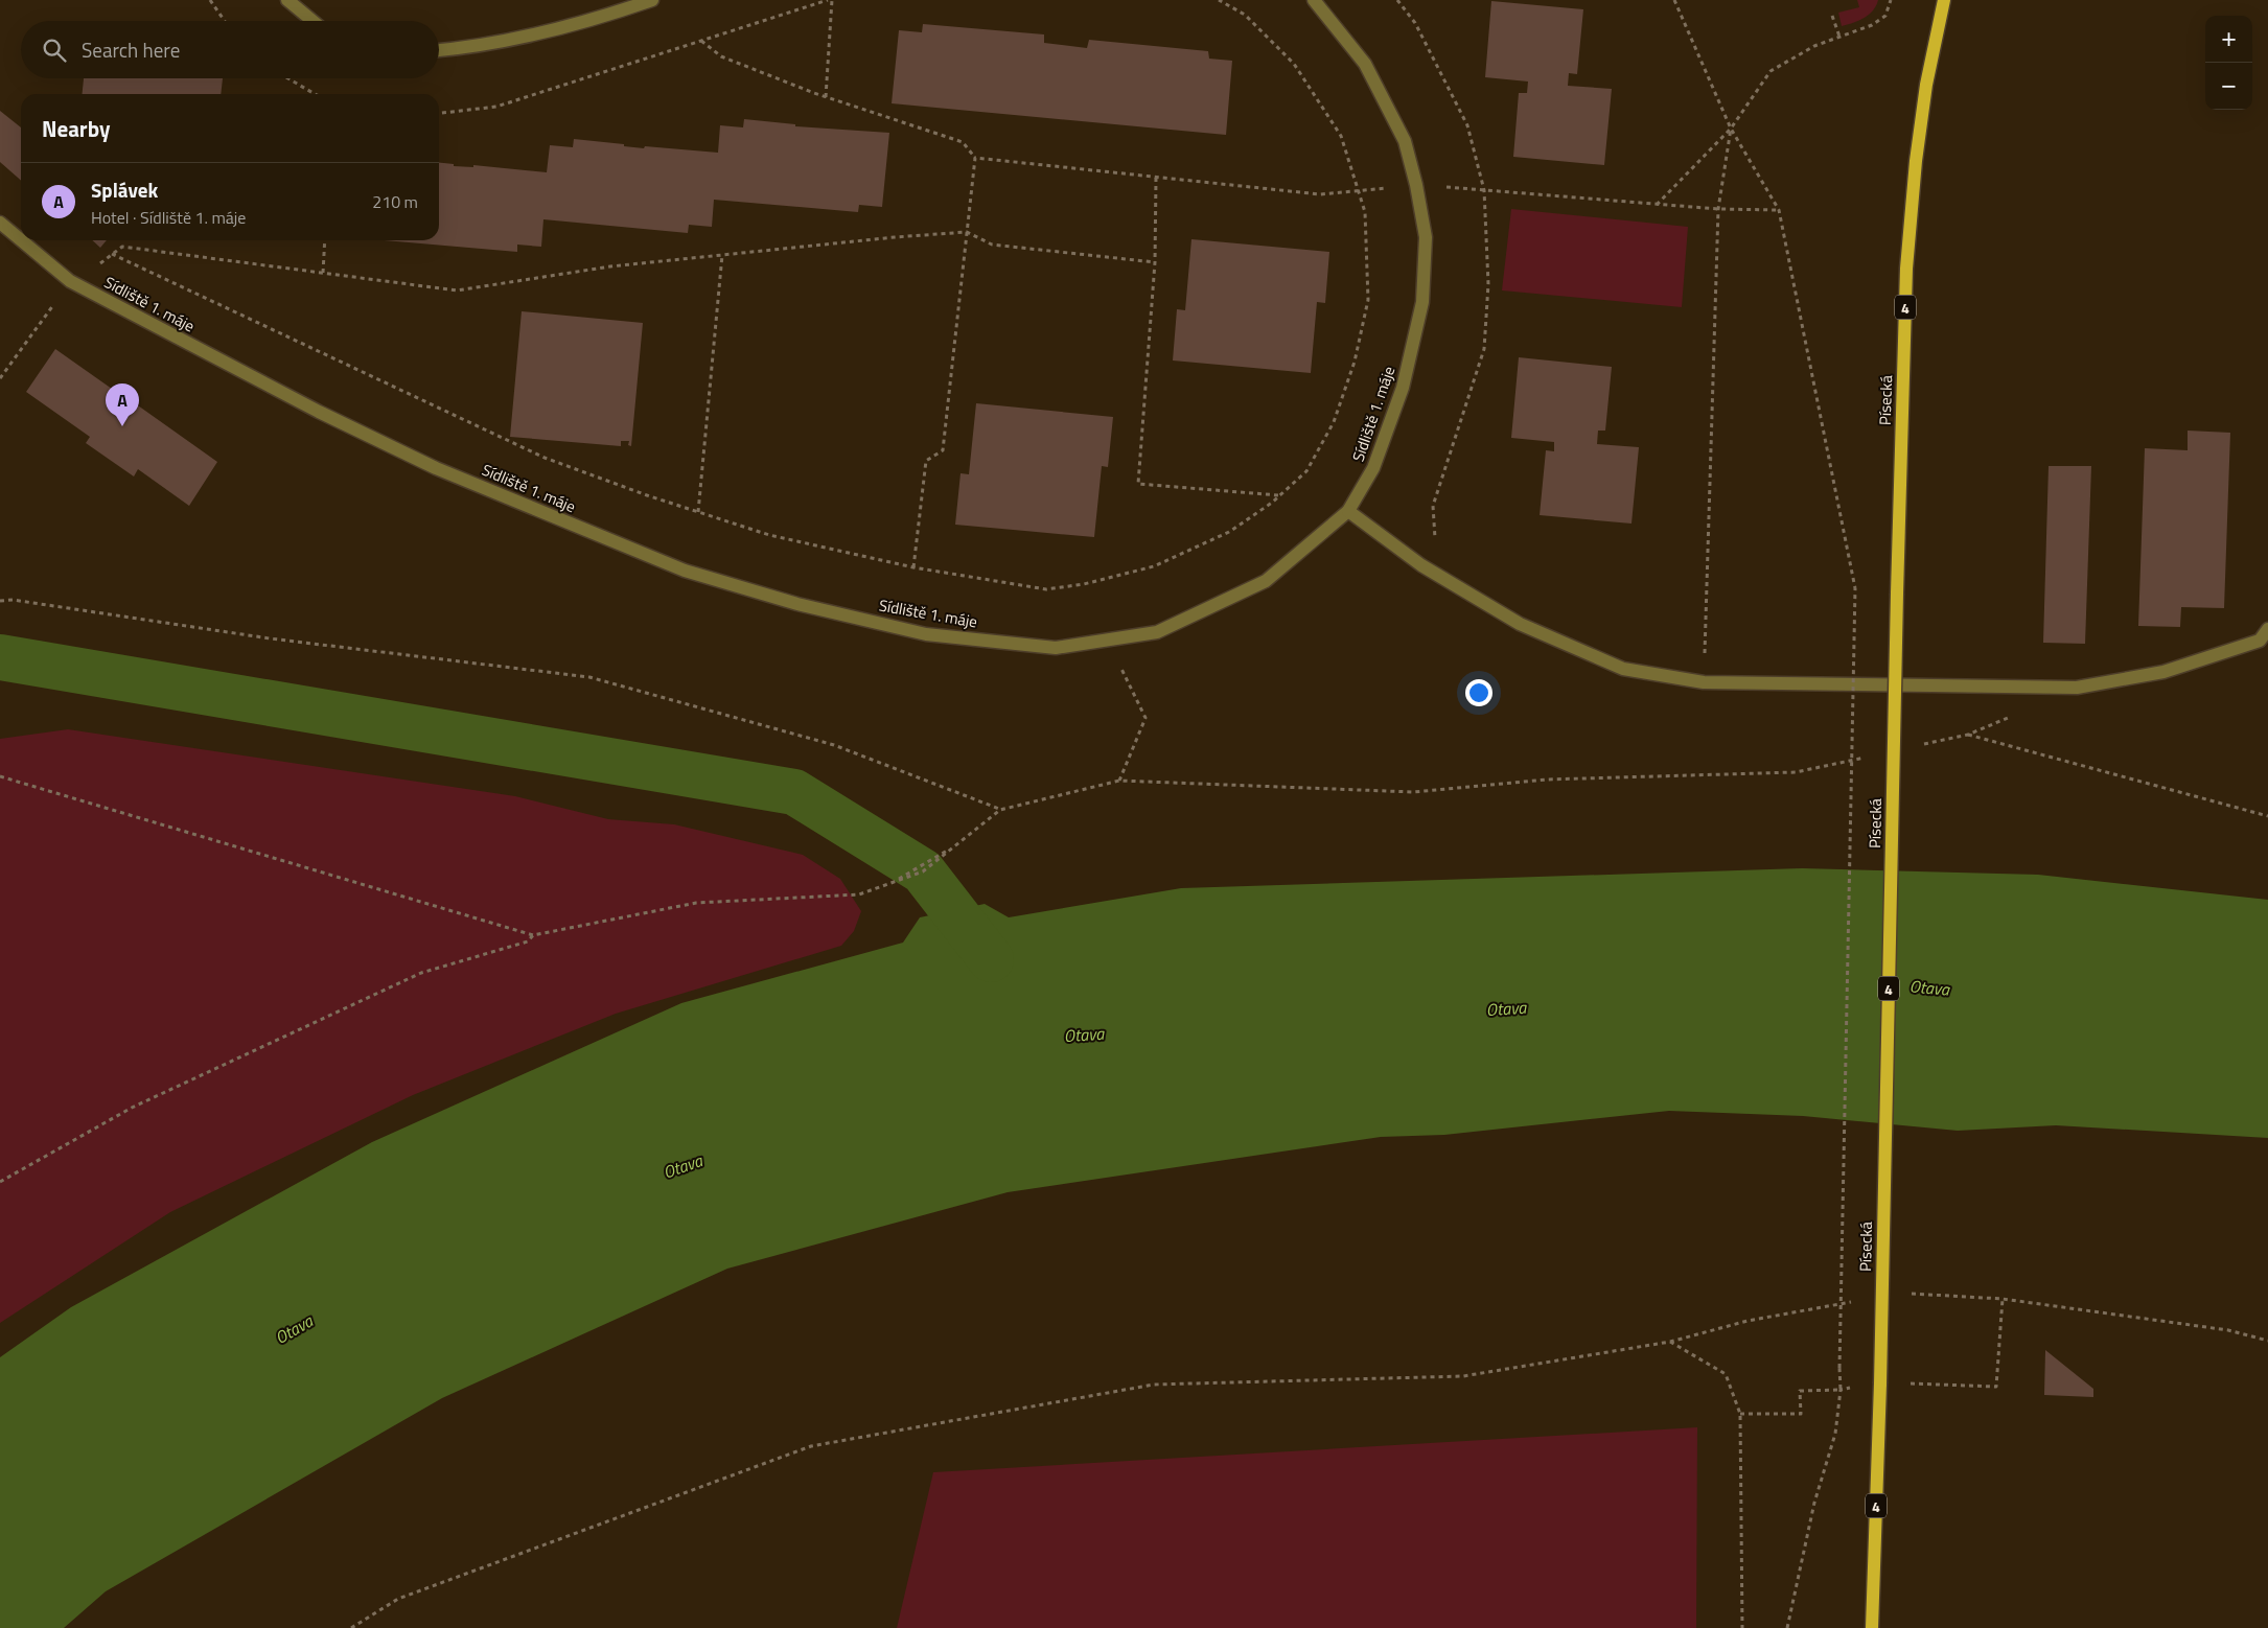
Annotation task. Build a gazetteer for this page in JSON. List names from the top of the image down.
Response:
{
  "streets": {
    "main road": ["4", "Písecká"],
    "street": ["Sídliště 1. máje"]
  },
  "water": ["Otava"],
  "page": {
    "map_buttons": ["+", "−"],
    "search": "Search here",
    "heading": "Nearby",
    "list": [
      {
        "mark": "A",
        "name": "Splávek",
        "note": "Hotel · Sídliště 1. máje",
        "value": "210 m"
      }
    ],
    "pins": "A"
  }
}
